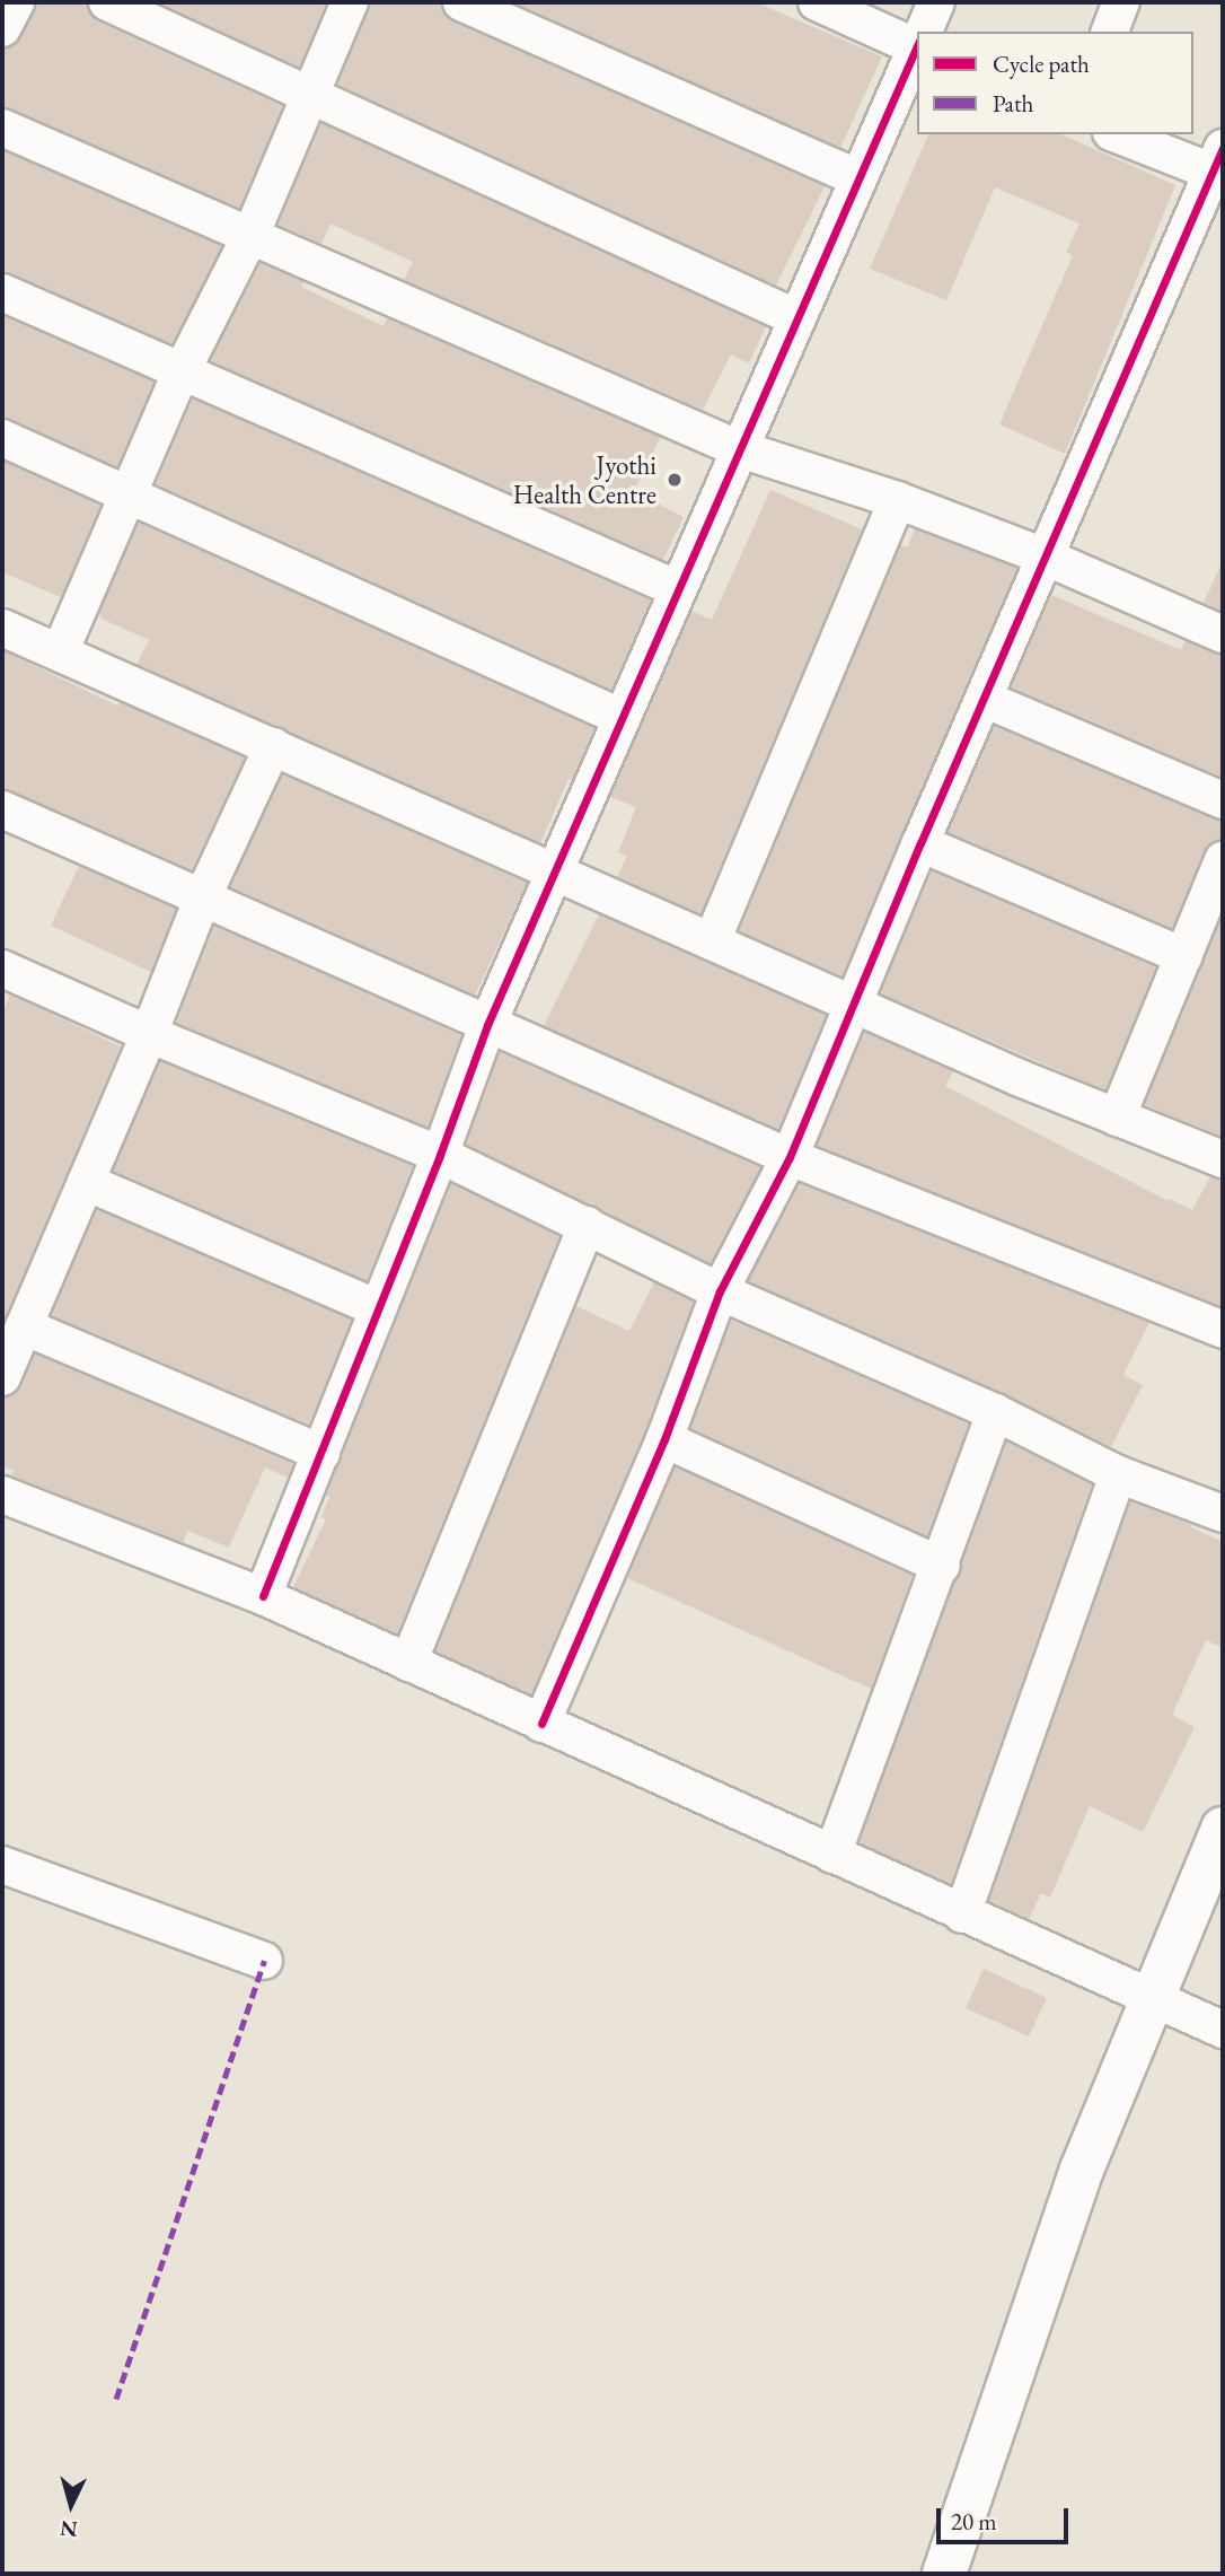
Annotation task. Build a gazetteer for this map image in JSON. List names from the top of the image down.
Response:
{
  "places": ["Jyothi Health Centre"],
  "legend": ["Cycle path", "Path"],
  "scale_bar": "20 m",
  "north": "bottom"
}
